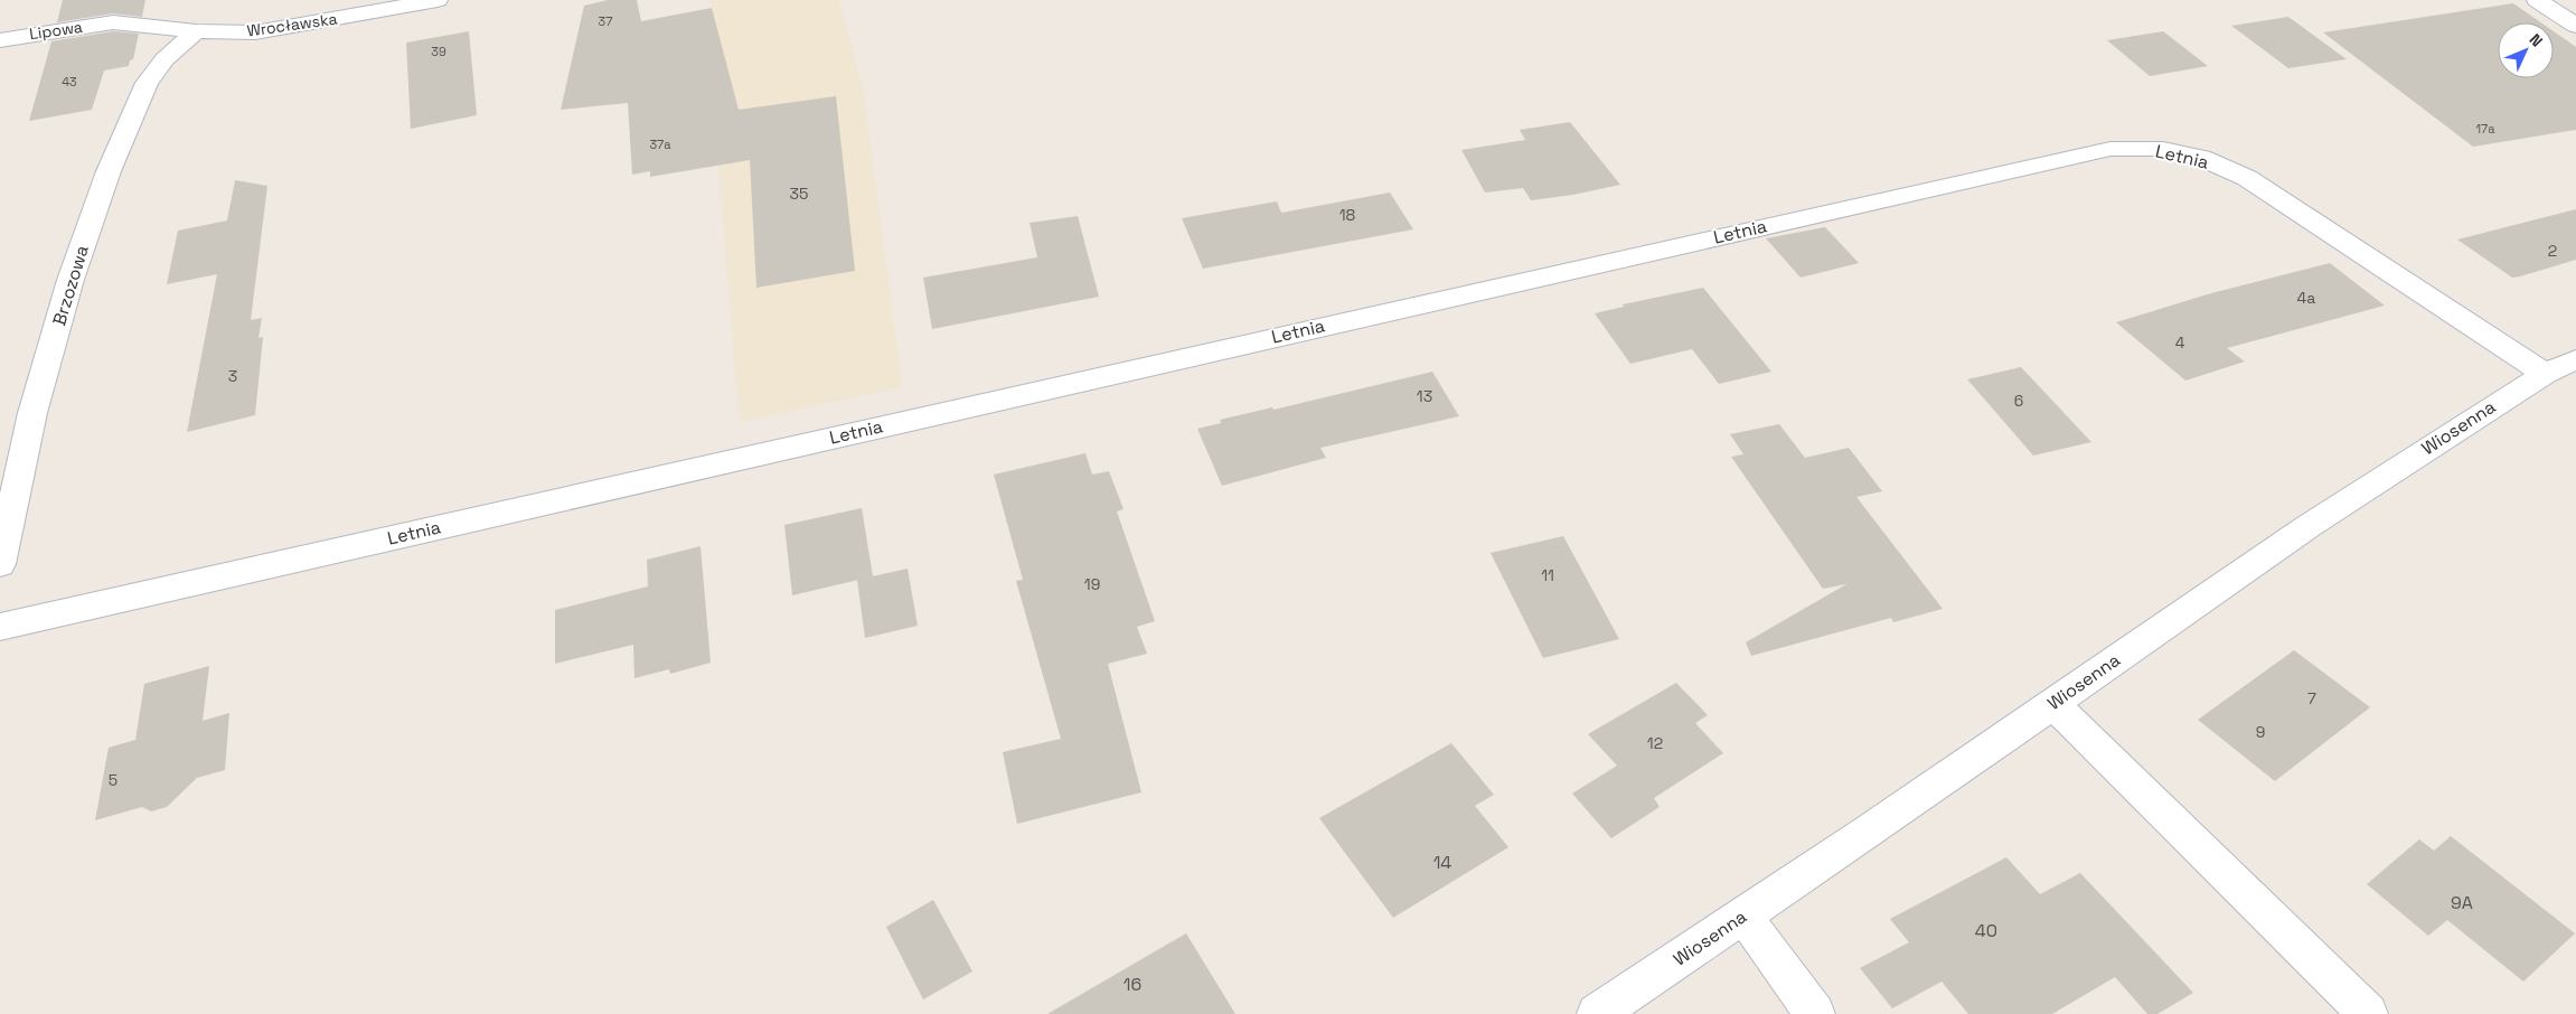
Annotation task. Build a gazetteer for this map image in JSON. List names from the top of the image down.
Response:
{
  "streets": {
    "street": [
      "Wrocławska",
      "Lipowa",
      "Letnia",
      "Brzozowa",
      "Wiosenna"
    ]
  },
  "crossings": [
    ["Wrocławska", "Lipowa"],
    ["Wrocławska", "Brzozowa"],
    ["Letnia", "Wiosenna"]
  ],
  "house_numbers": [
    "37",
    "39",
    "43",
    "17a",
    "37a",
    "35",
    "18",
    "2",
    "4a",
    "4",
    "3",
    "13",
    "6",
    "11",
    "19",
    "7",
    "9",
    "12",
    "5",
    "14",
    "9A",
    "40",
    "16"
  ],
  "north": "top right"
}
